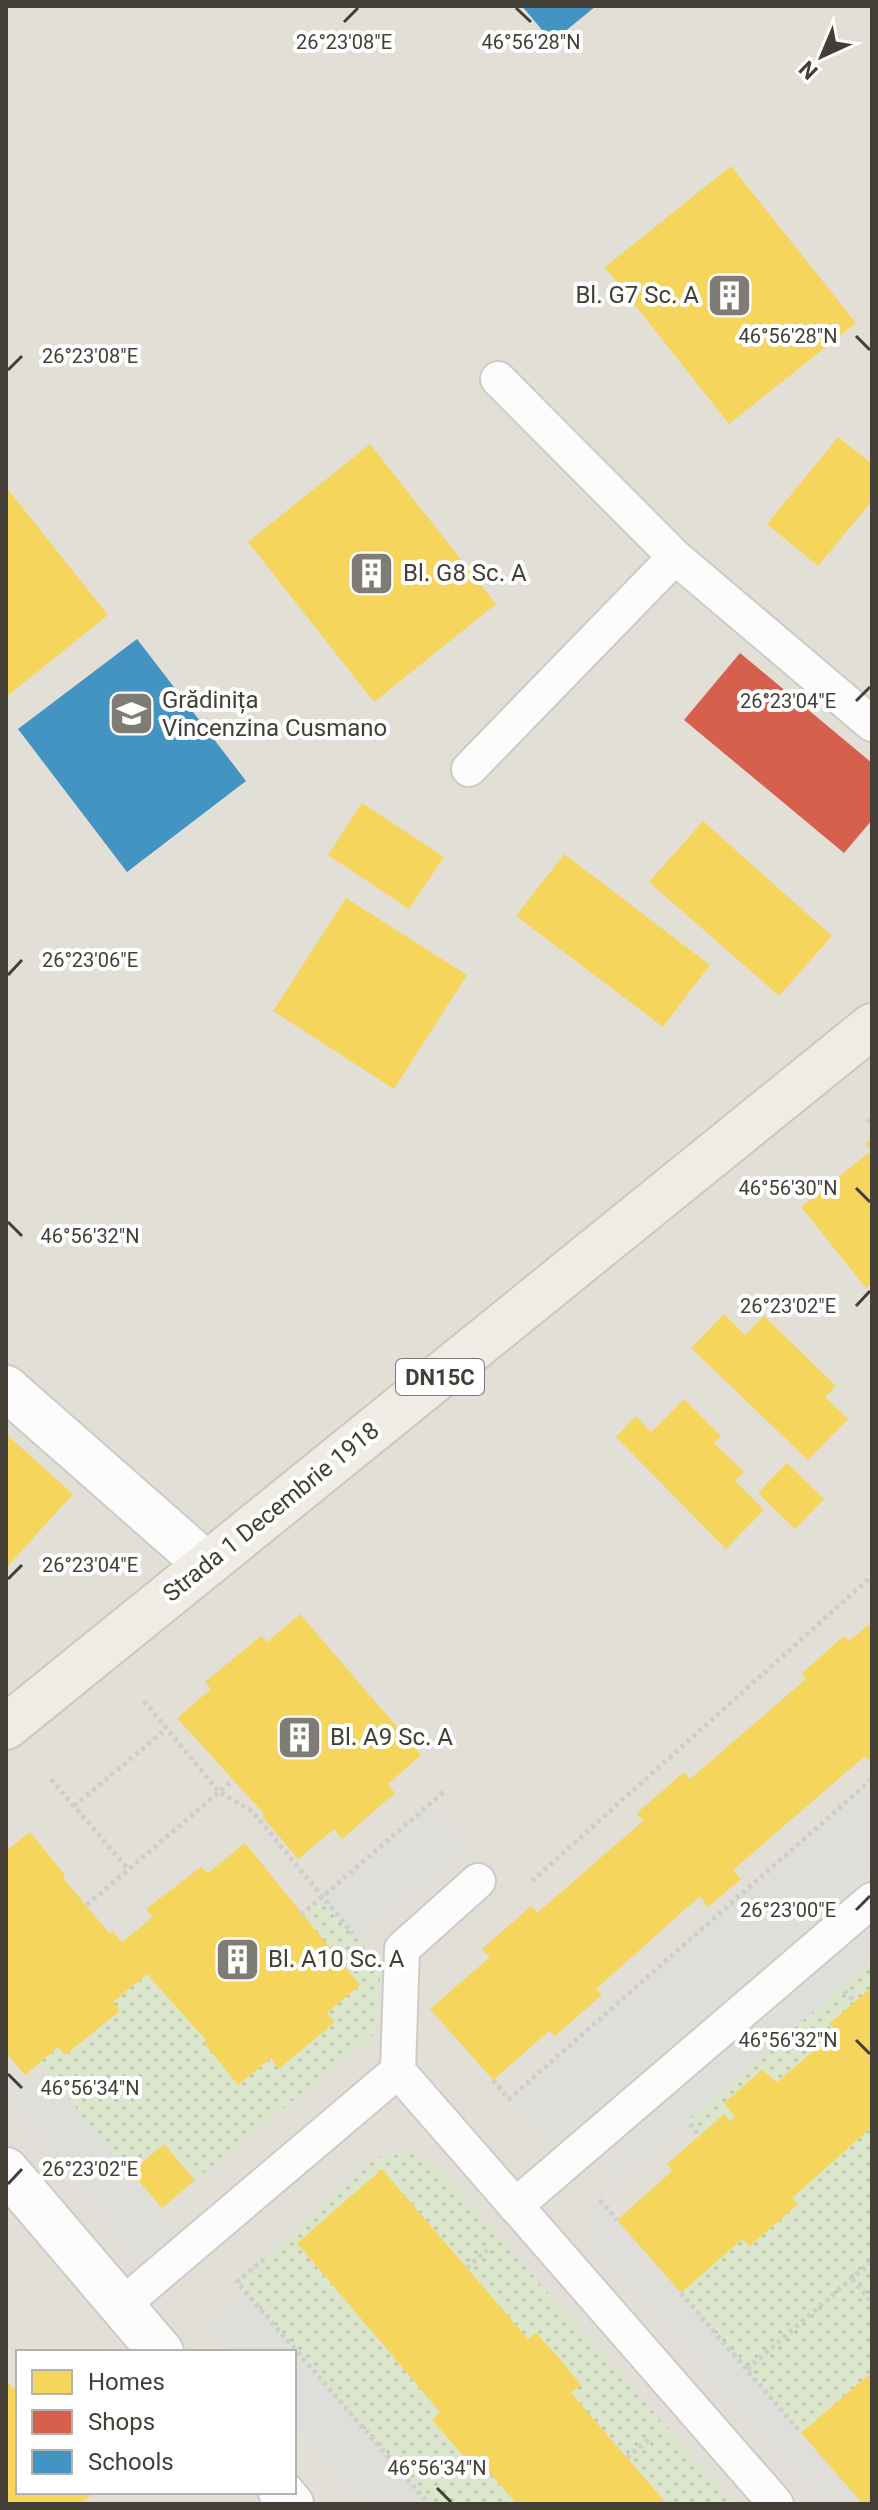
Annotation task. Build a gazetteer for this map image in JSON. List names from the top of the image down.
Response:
{
  "streets": {
    "main road": ["DN15C", "Strada 1 Decembrie 1918"]
  },
  "places": {
    "building": [
      "Bl. G7 Sc. A",
      "Bl. G8 Sc. A",
      "Bl. A9 Sc. A",
      "Bl. A10 Sc. A"
    ],
    "school or university": ["Grădinița Vincenzina Cusmano"]
  },
  "legend": ["Homes", "Shops", "Schools"],
  "north": "bottom left",
  "coordinates": [
    "46°56'28\"N",
    "26°23'08\"E",
    "26°23'04\"E",
    "26°23'06\"E",
    "46°56'30\"N",
    "46°56'32\"N",
    "26°23'02\"E",
    "26°23'00\"E",
    "46°56'34\"N"
  ]
}
